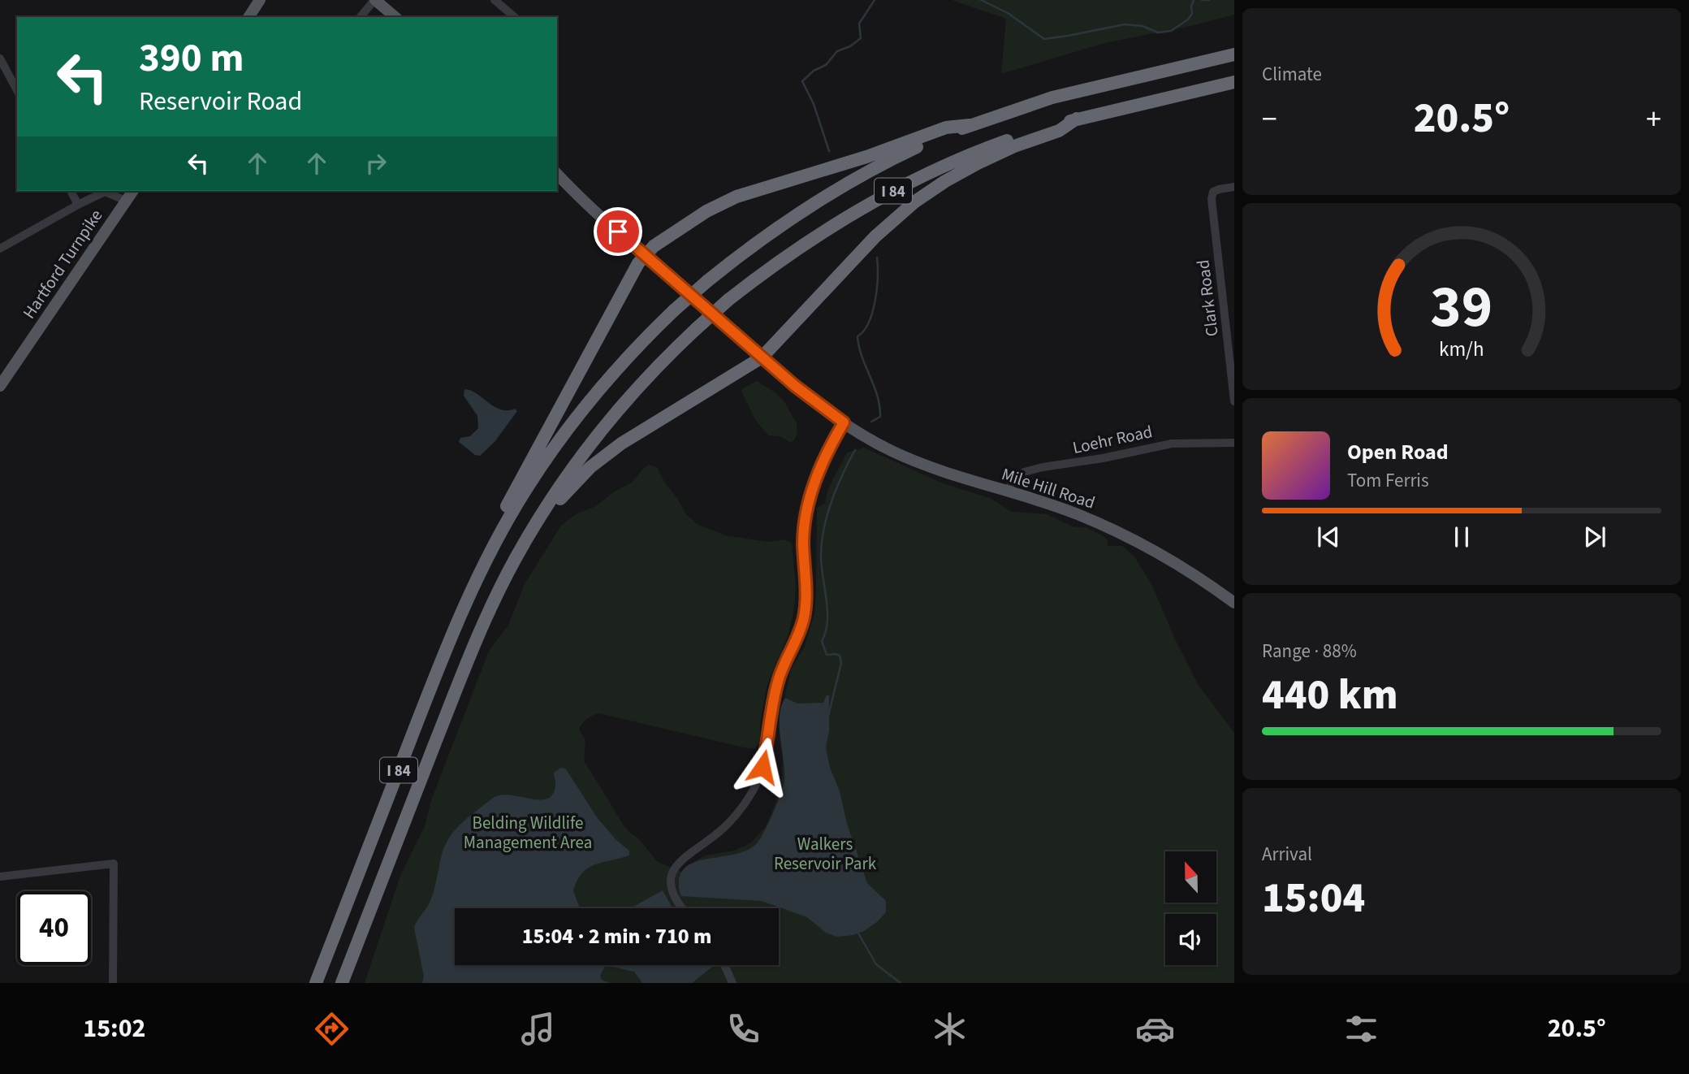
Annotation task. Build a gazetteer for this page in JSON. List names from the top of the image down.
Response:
{
  "streets": {
    "highway": ["I 84"],
    "main road": ["Hartford Turnpike", "Mile Hill Road"],
    "street": ["Clark Road", "Loehr Road"]
  },
  "crossings": [
    ["Loehr Road", "Mile Hill Road"]
  ],
  "parks": ["Belding Wildlife Management Area", "Walkers Reservoir Park"],
  "north": "top",
  "page": {
    "tile": [
      "Climate",
      ["Range · 88%", "440 km"],
      ["Arrival", "15:04"]
    ],
    "turn": ["390 m", "Reservoir Road"],
    "heat": ["−", "20.5°", "+"],
    "song": ["Open Road", "Tom Ferris"],
    "limit": "40",
    "trip": "15:04 · 2 min · 710 m",
    "tabs": ["15:02", "20.5°"],
    "gauge": ["39", "km/h"]
  }
}
